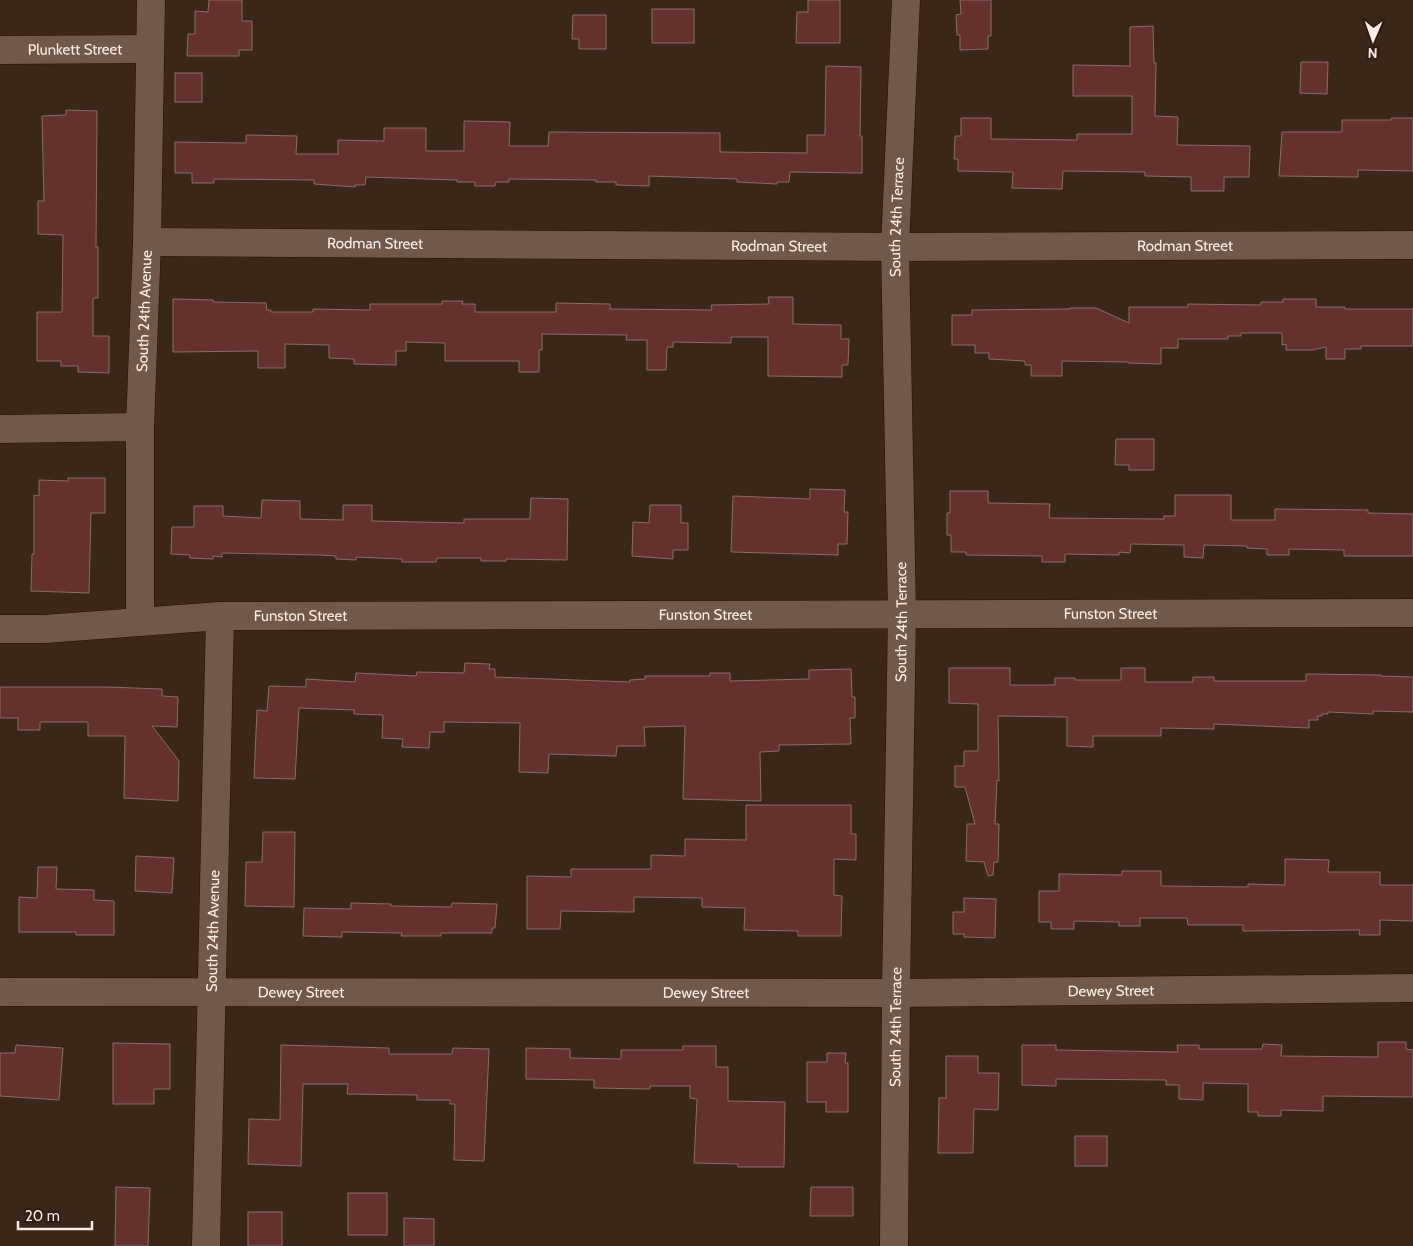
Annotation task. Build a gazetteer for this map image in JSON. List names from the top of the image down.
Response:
{
  "streets": {
    "street": [
      "Plunkett Street",
      "South 24th Terrace",
      "Rodman Street",
      "South 24th Avenue",
      "Funston Street",
      "Dewey Street"
    ]
  },
  "crossings": [
    ["Plunkett Street", "South 24th Avenue"],
    ["South 24th Terrace", "Rodman Street"],
    ["South 24th Terrace", "Funston Street"],
    ["South 24th Terrace", "Dewey Street"],
    ["Rodman Street", "South 24th Avenue"],
    ["South 24th Avenue", "Funston Street"],
    ["South 24th Avenue", "Dewey Street"]
  ],
  "scale_bar": "20 m",
  "north": "bottom"
}
